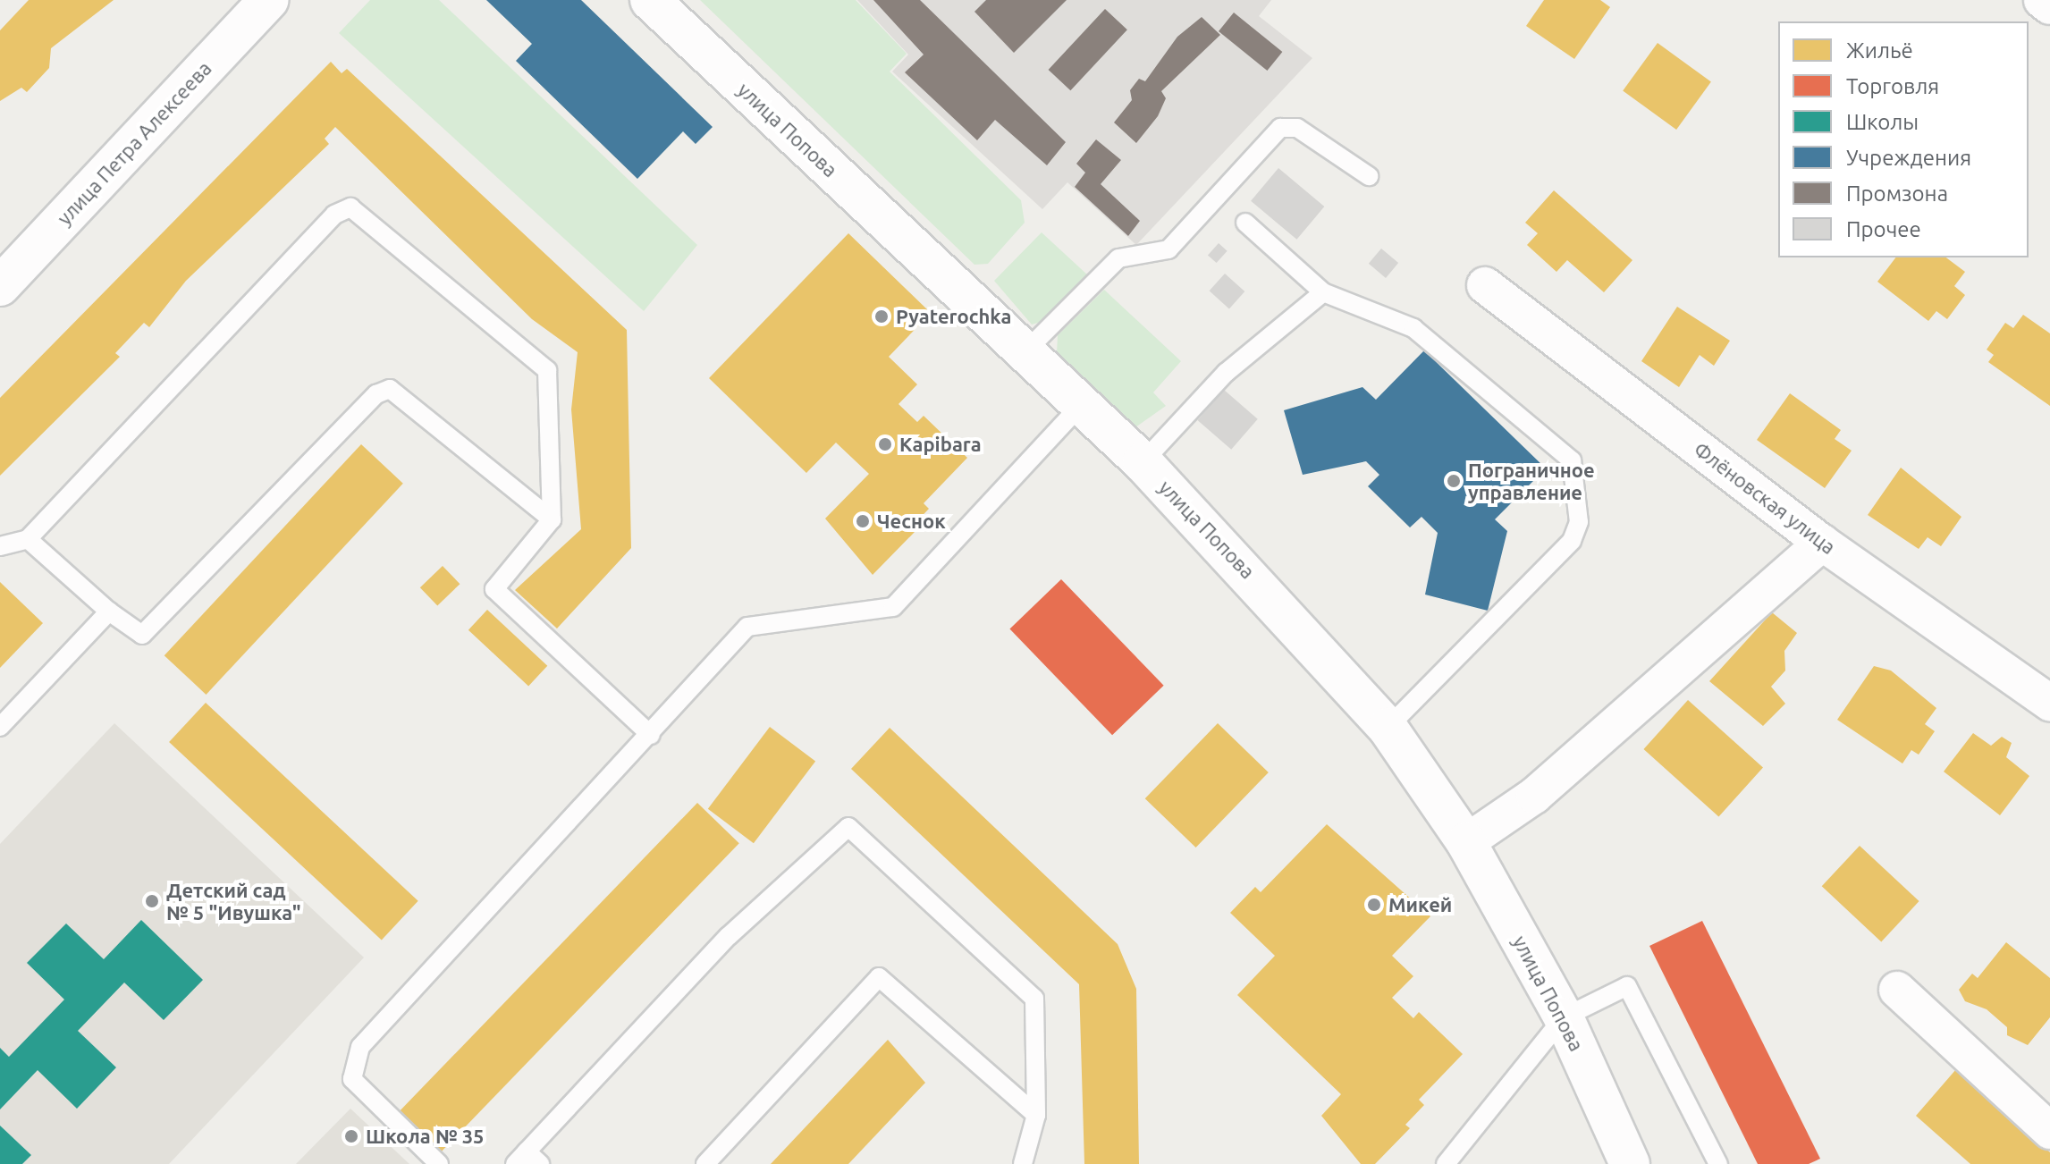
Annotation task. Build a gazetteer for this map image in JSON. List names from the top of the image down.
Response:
{
  "streets": {
    "street": ["улица Попова", "улица Петра Алексеева", "Флёновская улица"]
  },
  "places": [
    "Pyaterochka",
    "Kapibara",
    "Пограничное управление",
    "Чеснок",
    "Детский сад № 5 \"Ивушка\"",
    "Микей",
    "Школа № 35"
  ],
  "legend": [
    "Жильё",
    "Торговля",
    "Школы",
    "Учреждения",
    "Промзона",
    "Прочее"
  ]
}
